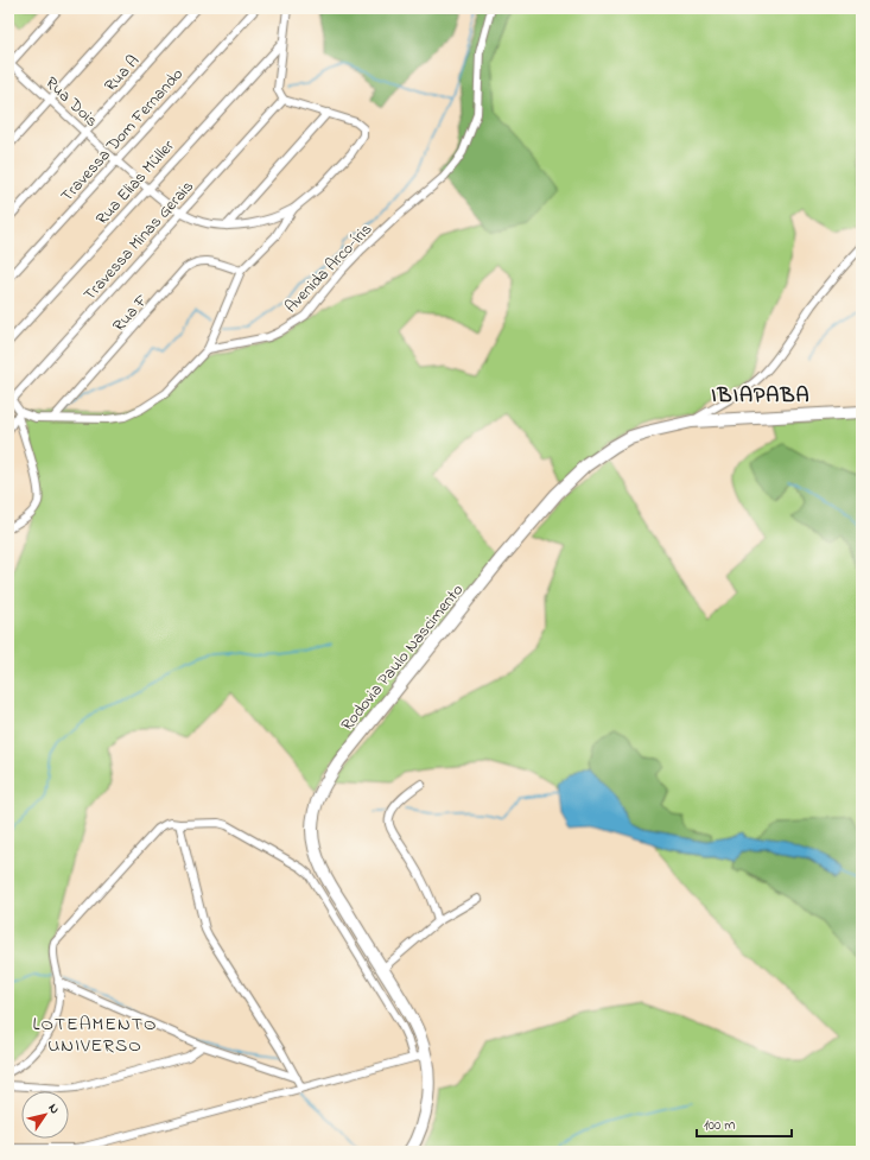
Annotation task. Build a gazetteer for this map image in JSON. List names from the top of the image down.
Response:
{
  "streets": {
    "main road": ["Rodovia Paulo Nascimento"],
    "street": [
      "Rua A",
      "Rua Dois",
      "Travessa Dom Fernando",
      "Rua Elias Müller",
      "Travessa Minas Gerais",
      "Avenida Arco-Íris",
      "Rua F"
    ]
  },
  "crossings": [
    ["Rua A", "Rua Dois"],
    ["Rua Dois", "Travessa Dom Fernando"],
    ["Rua Dois", "Rua Elias Müller"],
    ["Rua Dois", "Travessa Minas Gerais"]
  ],
  "districts": ["IBIAPABA", "LOTEAMENTO UNIVERSO"],
  "scale_bar": "100 m",
  "north": "top right"
}
